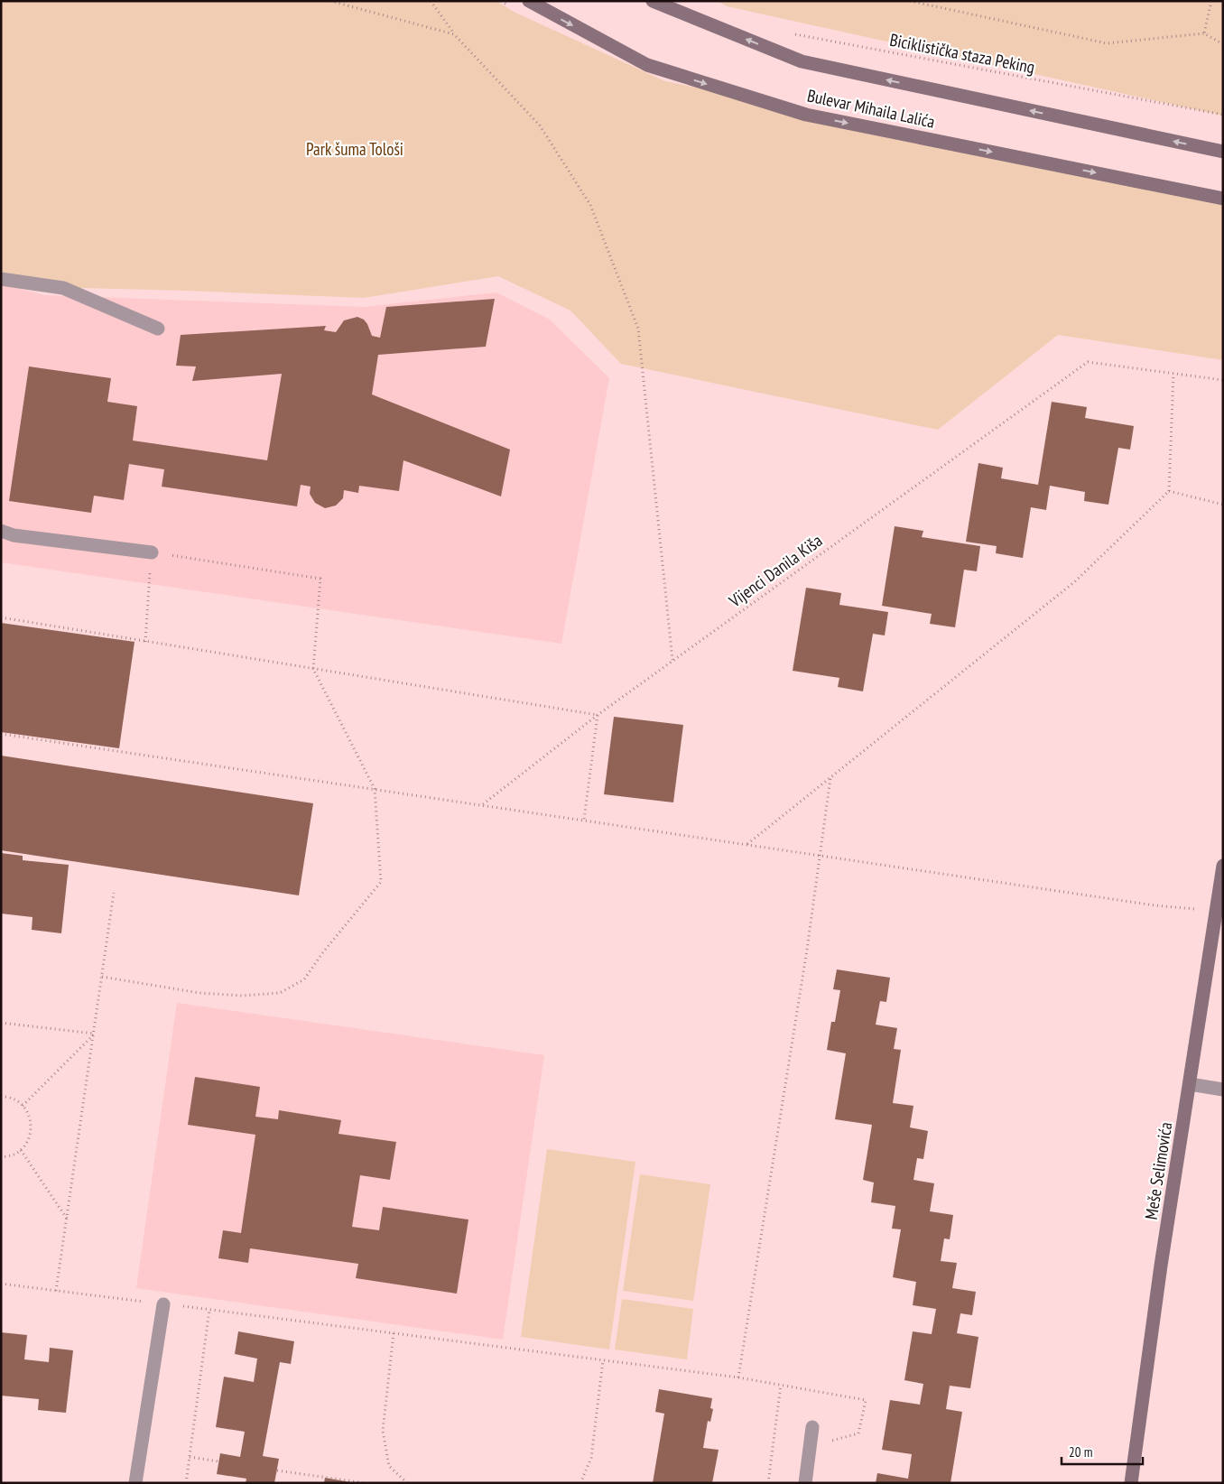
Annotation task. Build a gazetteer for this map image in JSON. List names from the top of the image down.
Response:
{
  "streets": {
    "main road": ["Bulevar Mihaila Lalića", "Meše Selimovića"],
    "path": ["Biciklistička staza Peking", "Vijenci Danila Kiša"]
  },
  "parks": ["Park šuma Tološi"],
  "scale_bar": "20 m"
}
